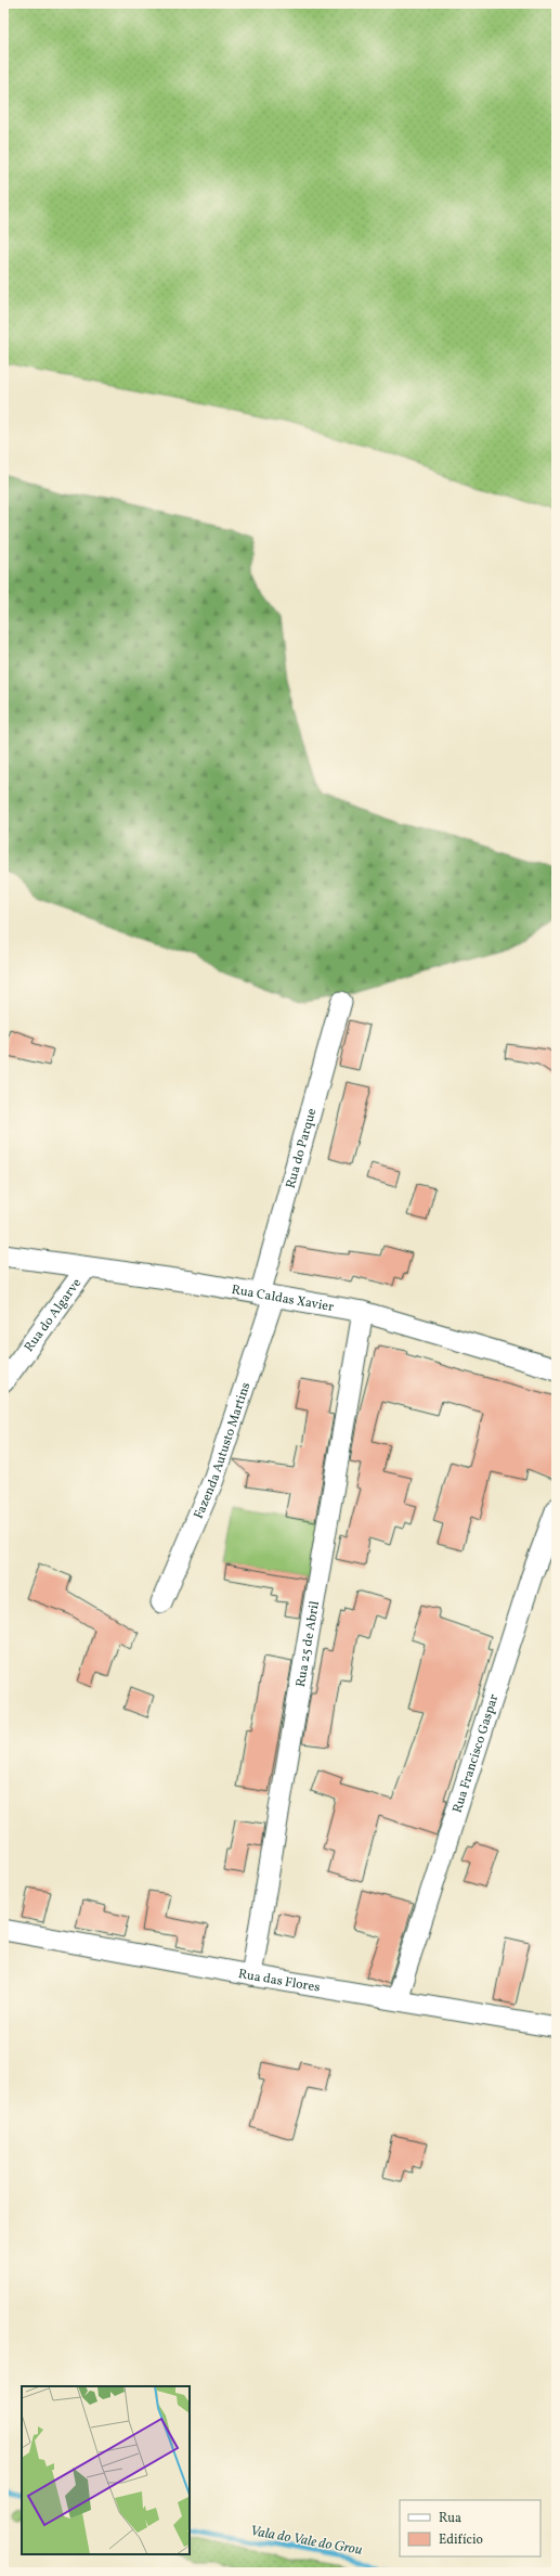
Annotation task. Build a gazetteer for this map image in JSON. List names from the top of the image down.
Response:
{
  "streets": {
    "street": [
      "Rua do Parque",
      "Rua Caldas Xavier",
      "Rua do Algarve",
      "Fazenda Autusto Martins",
      "Rua 25 de Abril",
      "Rua Francisco Gaspar",
      "Rua das Flores"
    ]
  },
  "crossings": [
    ["Rua do Parque", "Rua Caldas Xavier"],
    ["Rua do Parque", "Fazenda Autusto Martins"],
    ["Rua Caldas Xavier", "Rua do Algarve"],
    ["Rua Caldas Xavier", "Fazenda Autusto Martins"],
    ["Rua Caldas Xavier", "Rua 25 de Abril"],
    ["Rua 25 de Abril", "Rua das Flores"],
    ["Rua Francisco Gaspar", "Rua das Flores"]
  ],
  "water": ["Vala do Vale do Grou"],
  "legend": ["Rua", "Edifício"]
}
